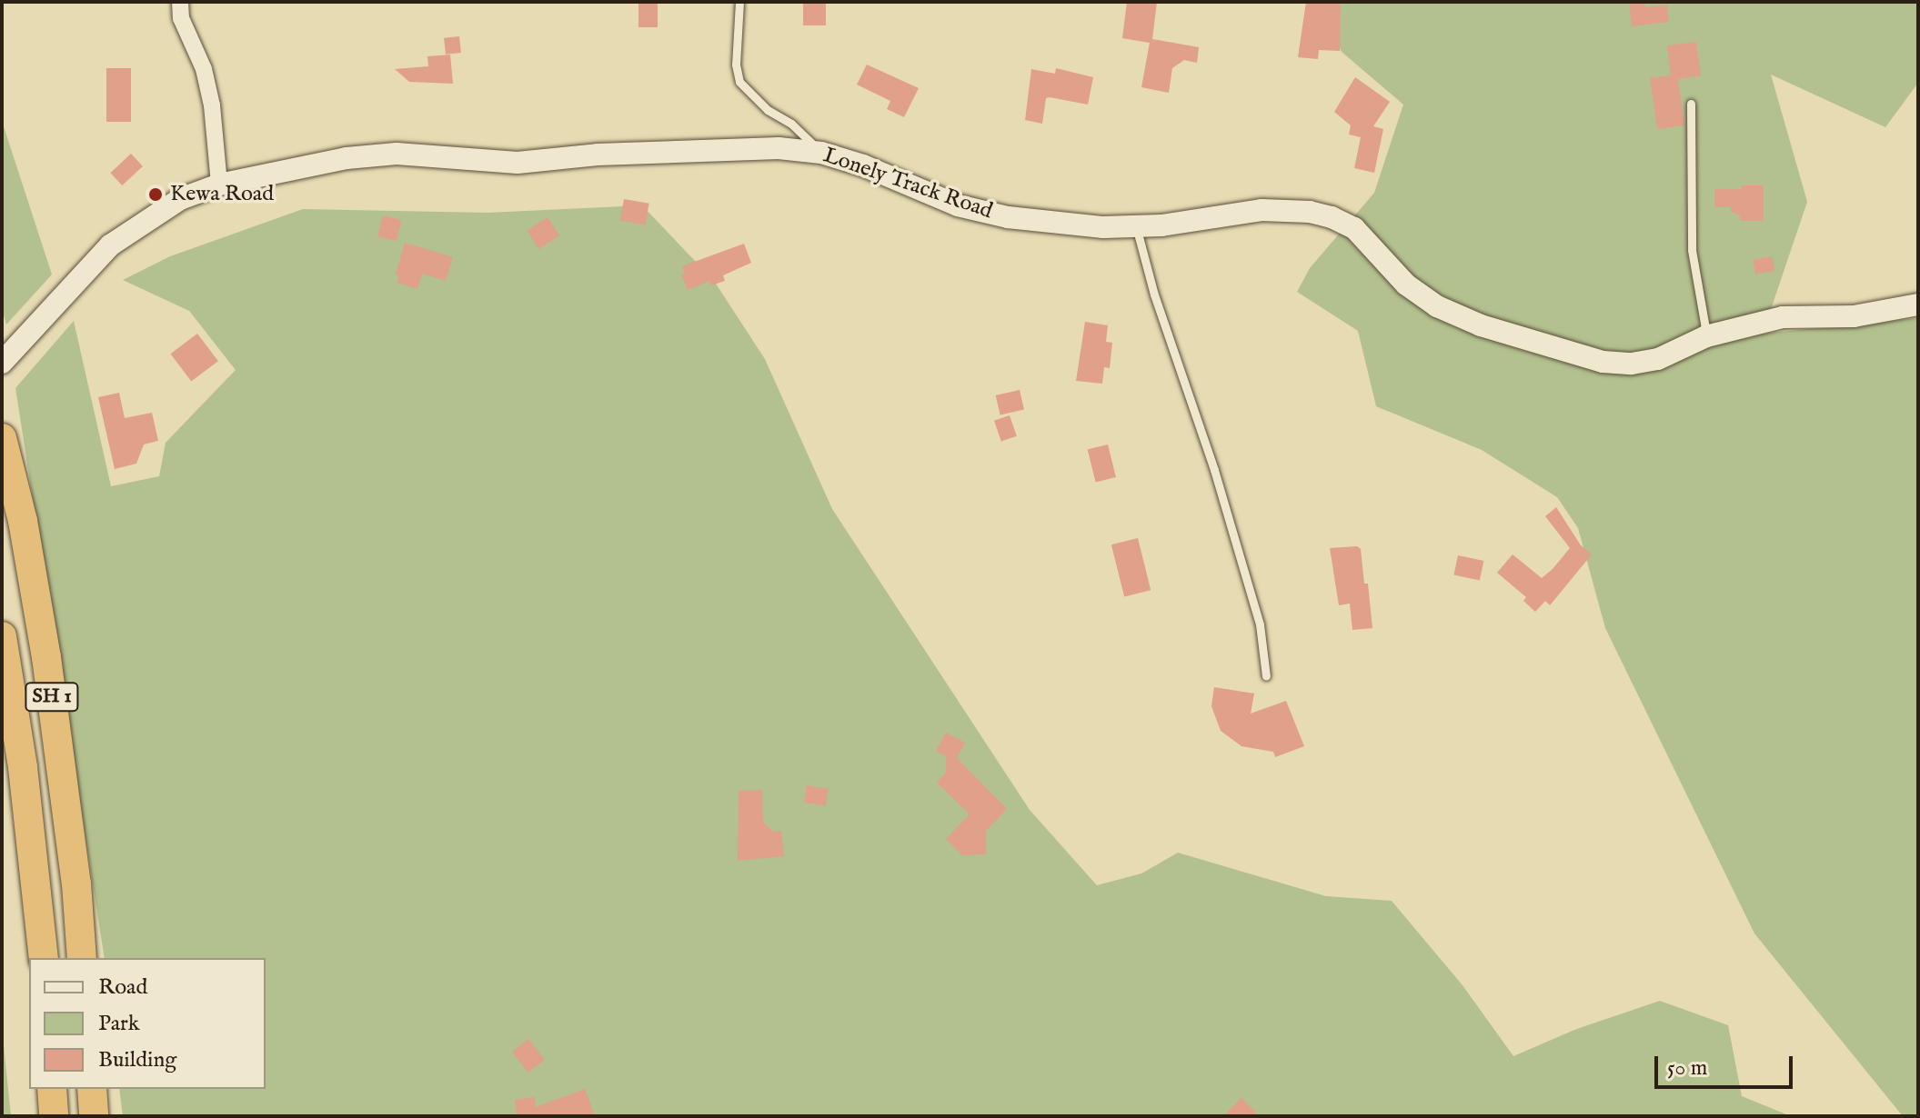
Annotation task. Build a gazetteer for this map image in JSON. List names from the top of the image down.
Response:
{
  "streets": {
    "highway": ["SH 1"],
    "street": ["Lonely Track Road"]
  },
  "places": ["Kewa Road"],
  "legend": ["Road", "Park", "Building"],
  "scale_bar": "50 m"
}
